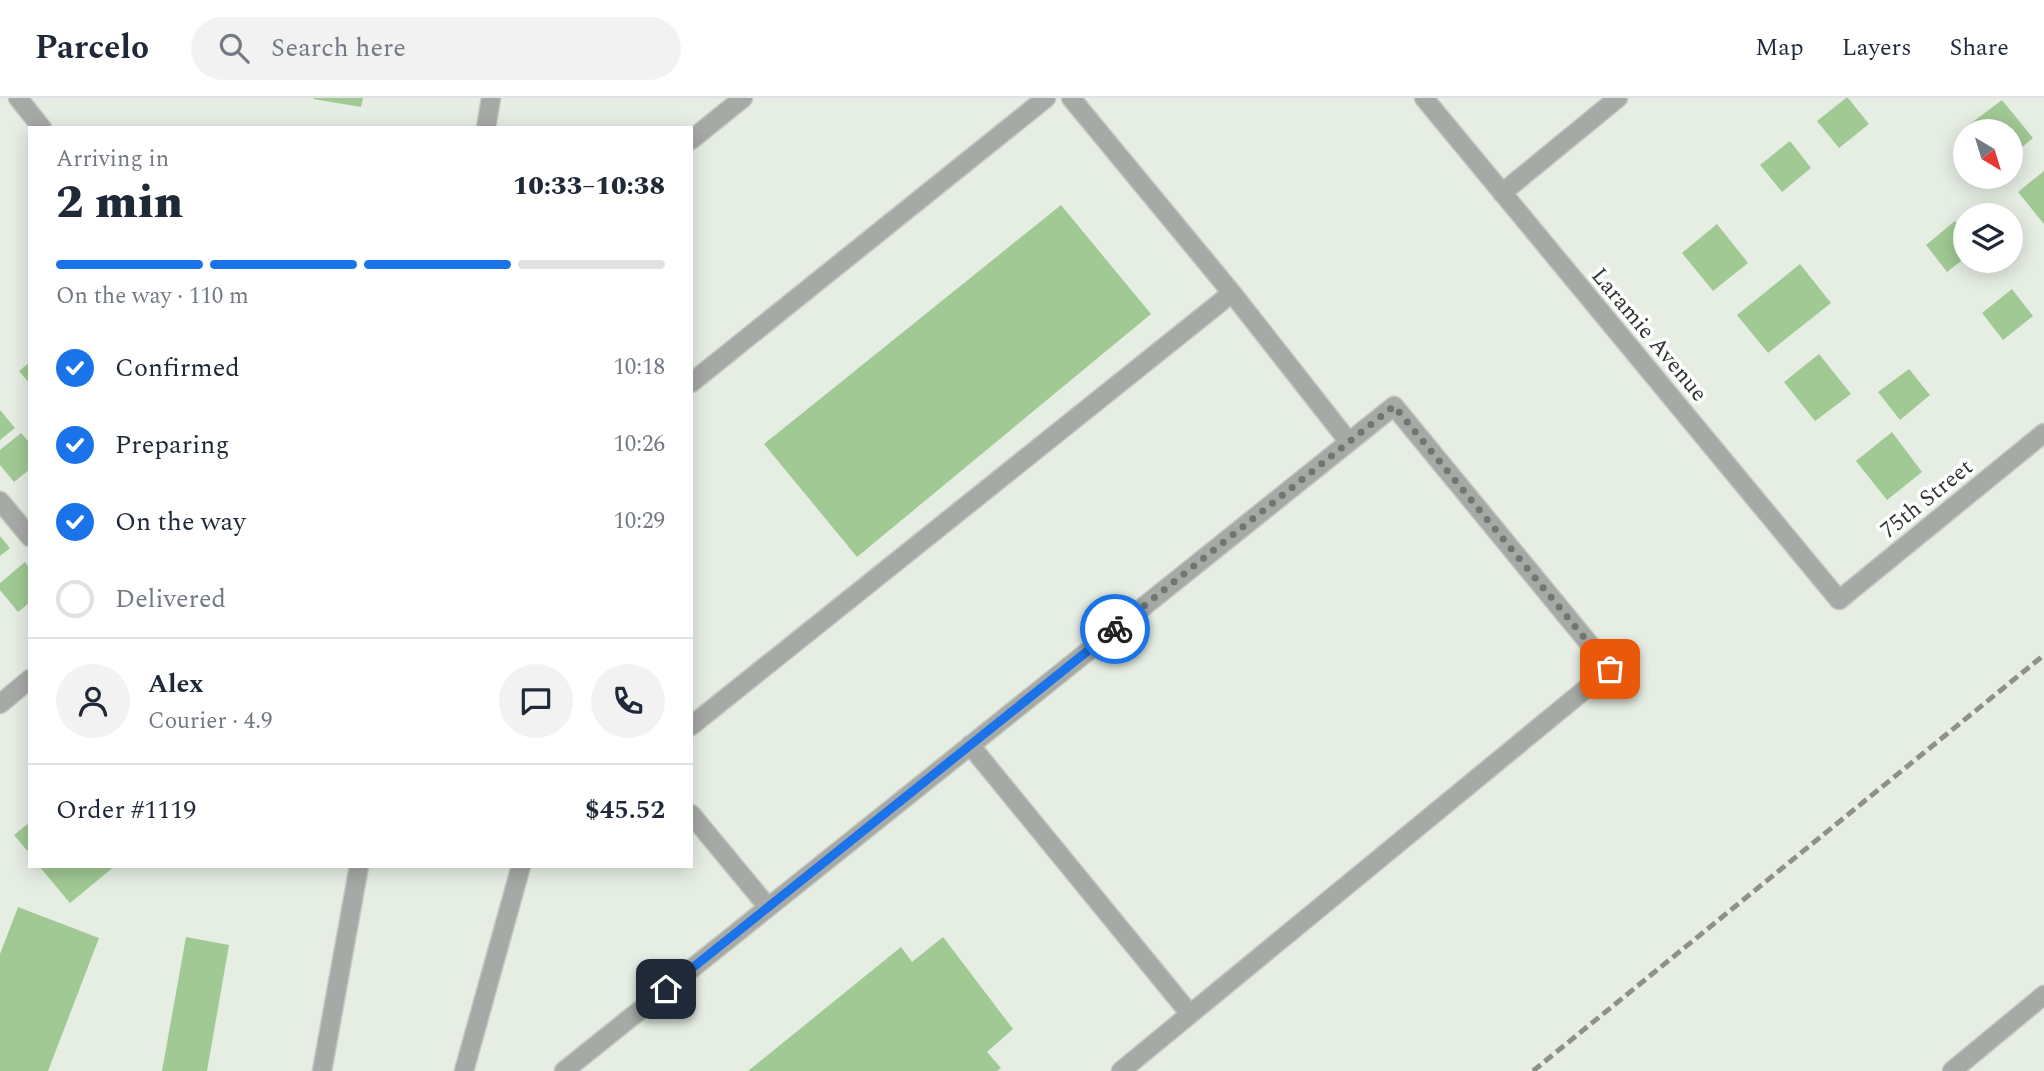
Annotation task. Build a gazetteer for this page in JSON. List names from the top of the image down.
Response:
{
  "streets": {
    "street": ["Laramie Avenue", "75th Street"]
  },
  "crossings": [
    ["Laramie Avenue", "75th Street"]
  ],
  "north": "bottom right",
  "page": {
    "header": "Parcelo",
    "search": "Search here",
    "nav": ["Map", "Layers", "Share"],
    "heading": ["2 min", "Arriving in", "10:33–10:38"],
    "panel": [
      "Alex",
      "Courier · 4.9",
      "Order #1119",
      "$45.52"
    ],
    "bar": "On the way · 110 m",
    "list": [
      ["Confirmed", "10:18"],
      ["Preparing", "10:26"],
      ["On the way", "10:29"],
      "Delivered"
    ]
  }
}
